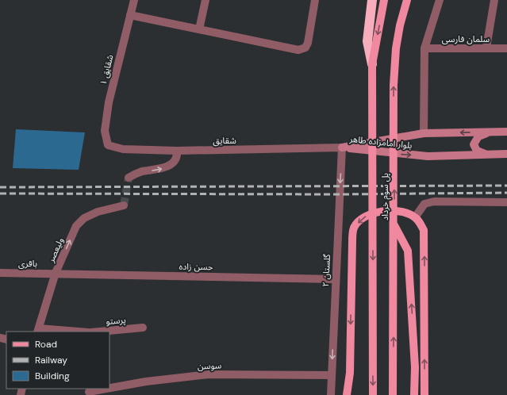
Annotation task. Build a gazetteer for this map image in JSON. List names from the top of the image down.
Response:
{
  "streets": {
    "main road": ["بلوار امامزاده طاهر", "پل سوم خرداد"],
    "street": [
      "سلمان فارسی",
      "۱ شقایق",
      "شقایق",
      "ولیعصر",
      "باقری",
      "حسن زاده",
      "گلستان ۲",
      "پرستو",
      "سوسن"
    ]
  },
  "crossings": [
    ["۱ شقایق", "شقایق"],
    ["شقایق", "بلوار امامزاده طاهر"],
    ["شقایق", "گلستان ۲"],
    ["بلوار امامزاده طاهر", "گلستان ۲"],
    ["ولیعصر", "باقری"],
    ["ولیعصر", "حسن زاده"],
    ["باقری", "حسن زاده"],
    ["حسن زاده", "گلستان ۲"],
    ["گلستان ۲", "سوسن"]
  ],
  "one_way": ["ولیعصر", "گلستان ۲"],
  "legend": ["Road", "Railway", "Building"]
}
